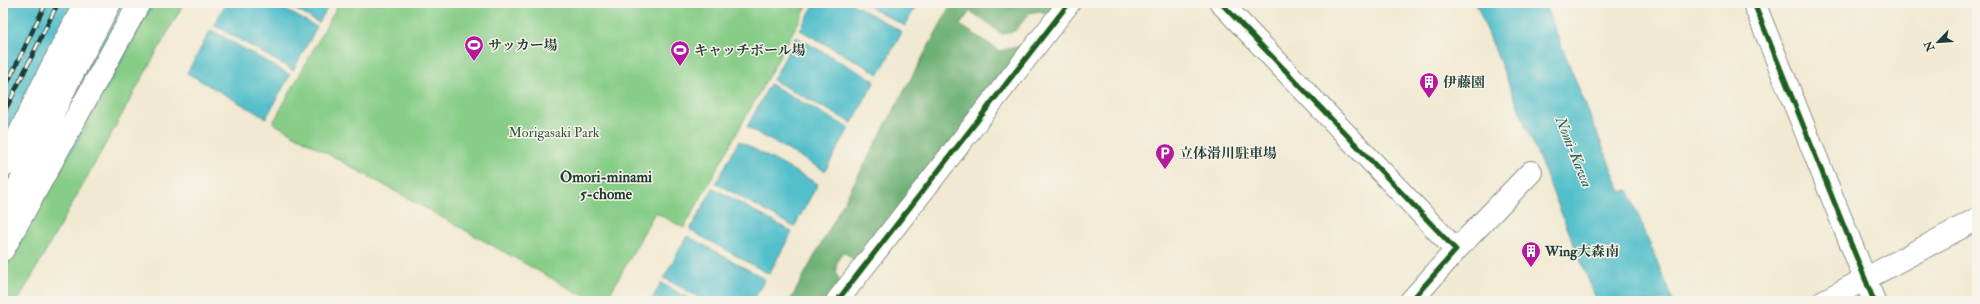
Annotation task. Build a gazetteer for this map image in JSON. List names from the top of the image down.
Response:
{
  "districts": ["Omori-minami 5-chome"],
  "water": ["Nomi-Kawa"],
  "parks": ["Morigasaki Park"],
  "places": {
    "sports": ["サッカー場", "キャッチボール場"],
    "building": ["伊藤園", "Wing大森南"],
    "parking": ["立体滑川駐車場"]
  },
  "north": "bottom left"
}
